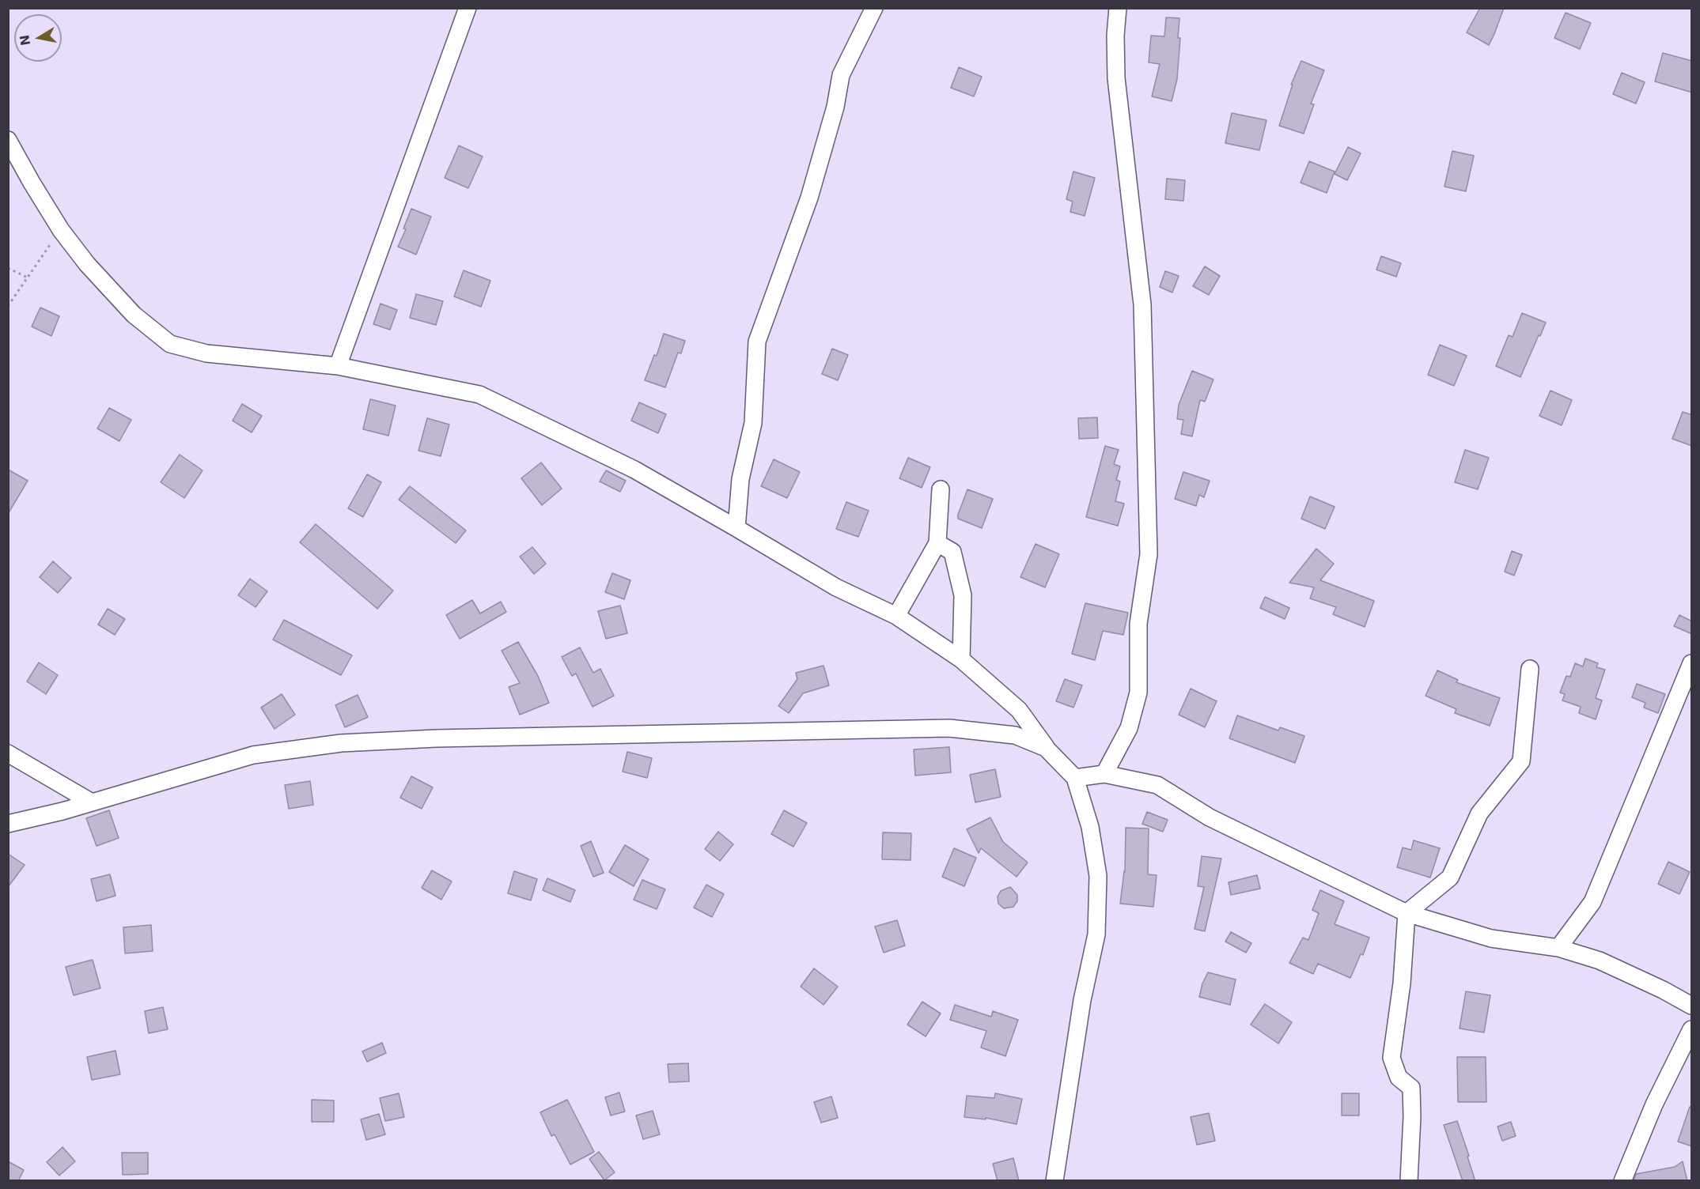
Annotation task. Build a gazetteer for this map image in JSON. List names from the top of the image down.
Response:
{
  "north": "left"
}
